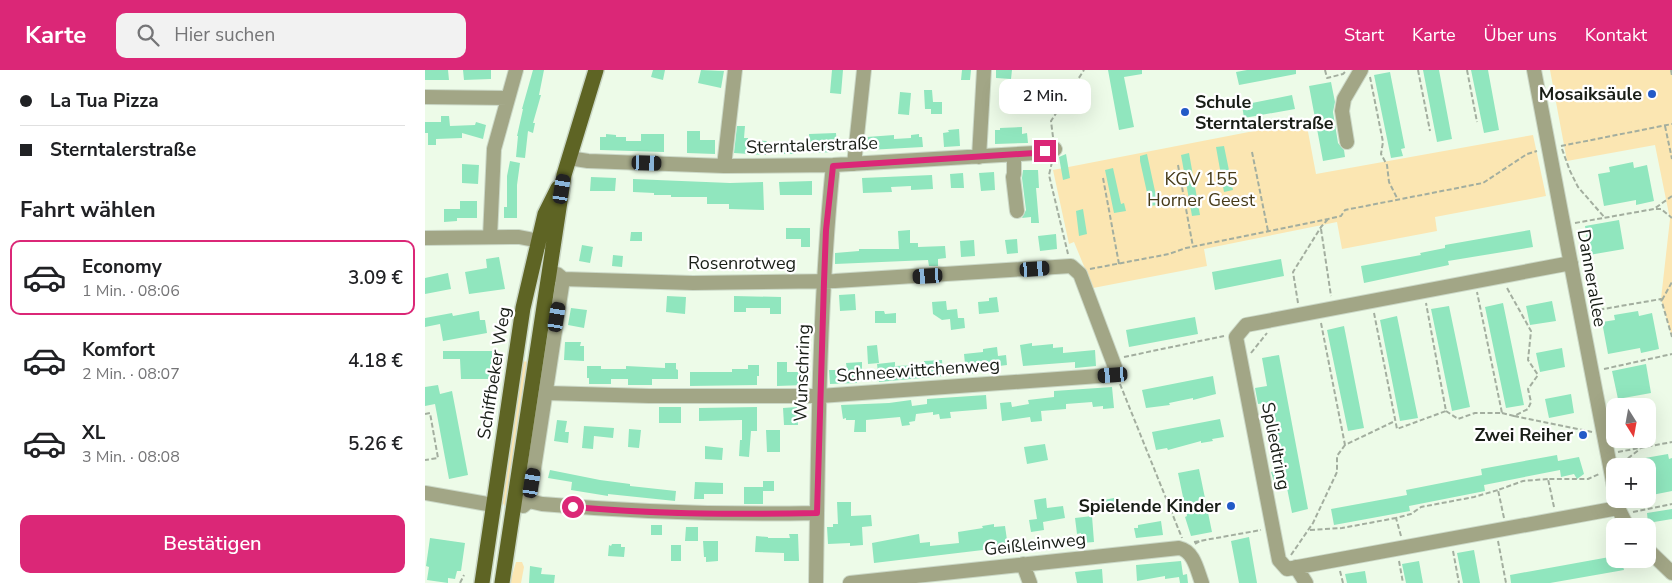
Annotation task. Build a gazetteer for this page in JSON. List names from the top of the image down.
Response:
{
  "streets": {
    "main road": ["Schiffbeker Weg"],
    "street": [
      "Sterntalerstraße",
      "Rosenrotweg",
      "Dannerallee",
      "Schneewittchenweg",
      "Wunschring",
      "Spliedtring",
      "Geißleinweg"
    ]
  },
  "crossings": [
    ["Sterntalerstraße", "Schiffbeker Weg"],
    ["Sterntalerstraße", "Wunschring"],
    ["Rosenrotweg", "Wunschring"],
    ["Schneewittchenweg", "Wunschring"]
  ],
  "parks": ["KGV 155 Horner Geest"],
  "places": [
    "Mosaiksäule",
    "Schule Sterntalerstraße",
    "Zwei Reiher",
    "Spielende Kinder"
  ],
  "north": "bottom",
  "page": {
    "header": "Karte",
    "search": "Hier suchen",
    "nav": [
      "Start",
      "Karte",
      "Über uns",
      "Kontakt"
    ],
    "banner": ["La Tua Pizza", "Sterntalerstraße"],
    "bubble": "2 Min.",
    "heading": "Fahrt wählen",
    "list": [
      {
        "name": "Economy",
        "note": "1 Min. · 08:06",
        "value": "3.09 €"
      },
      {
        "name": "Komfort",
        "note": "2 Min. · 08:07",
        "value": "4.18 €"
      },
      {
        "name": "XL",
        "note": "3 Min. · 08:08",
        "value": "5.26 €"
      }
    ],
    "map_buttons": ["+", "−"],
    "buttons": "Bestätigen"
  }
}
